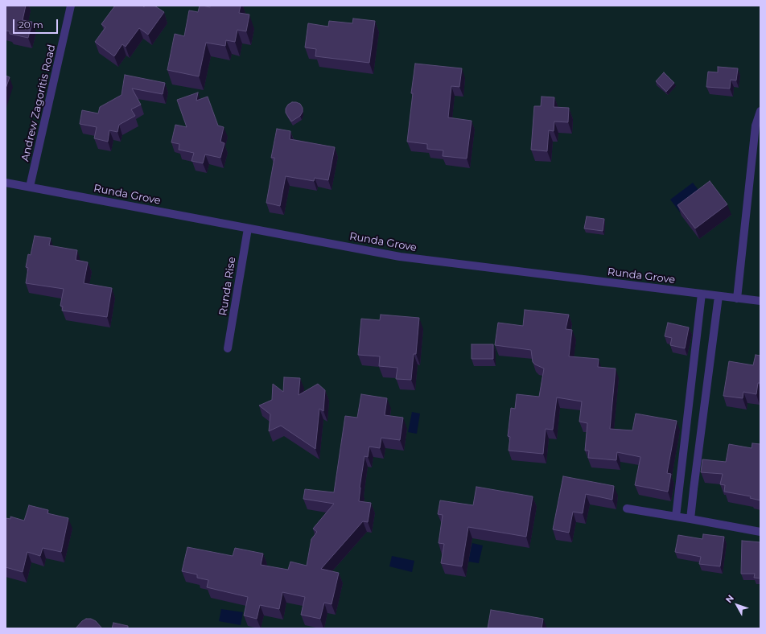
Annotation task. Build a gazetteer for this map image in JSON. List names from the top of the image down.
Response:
{
  "streets": {
    "street": ["Andrew Zagoritis Road", "Runda Grove", "Runda Rise"]
  },
  "crossings": [
    ["Andrew Zagoritis Road", "Runda Grove"],
    ["Runda Grove", "Runda Rise"]
  ],
  "scale_bar": "20 m",
  "north": "top left"
}
